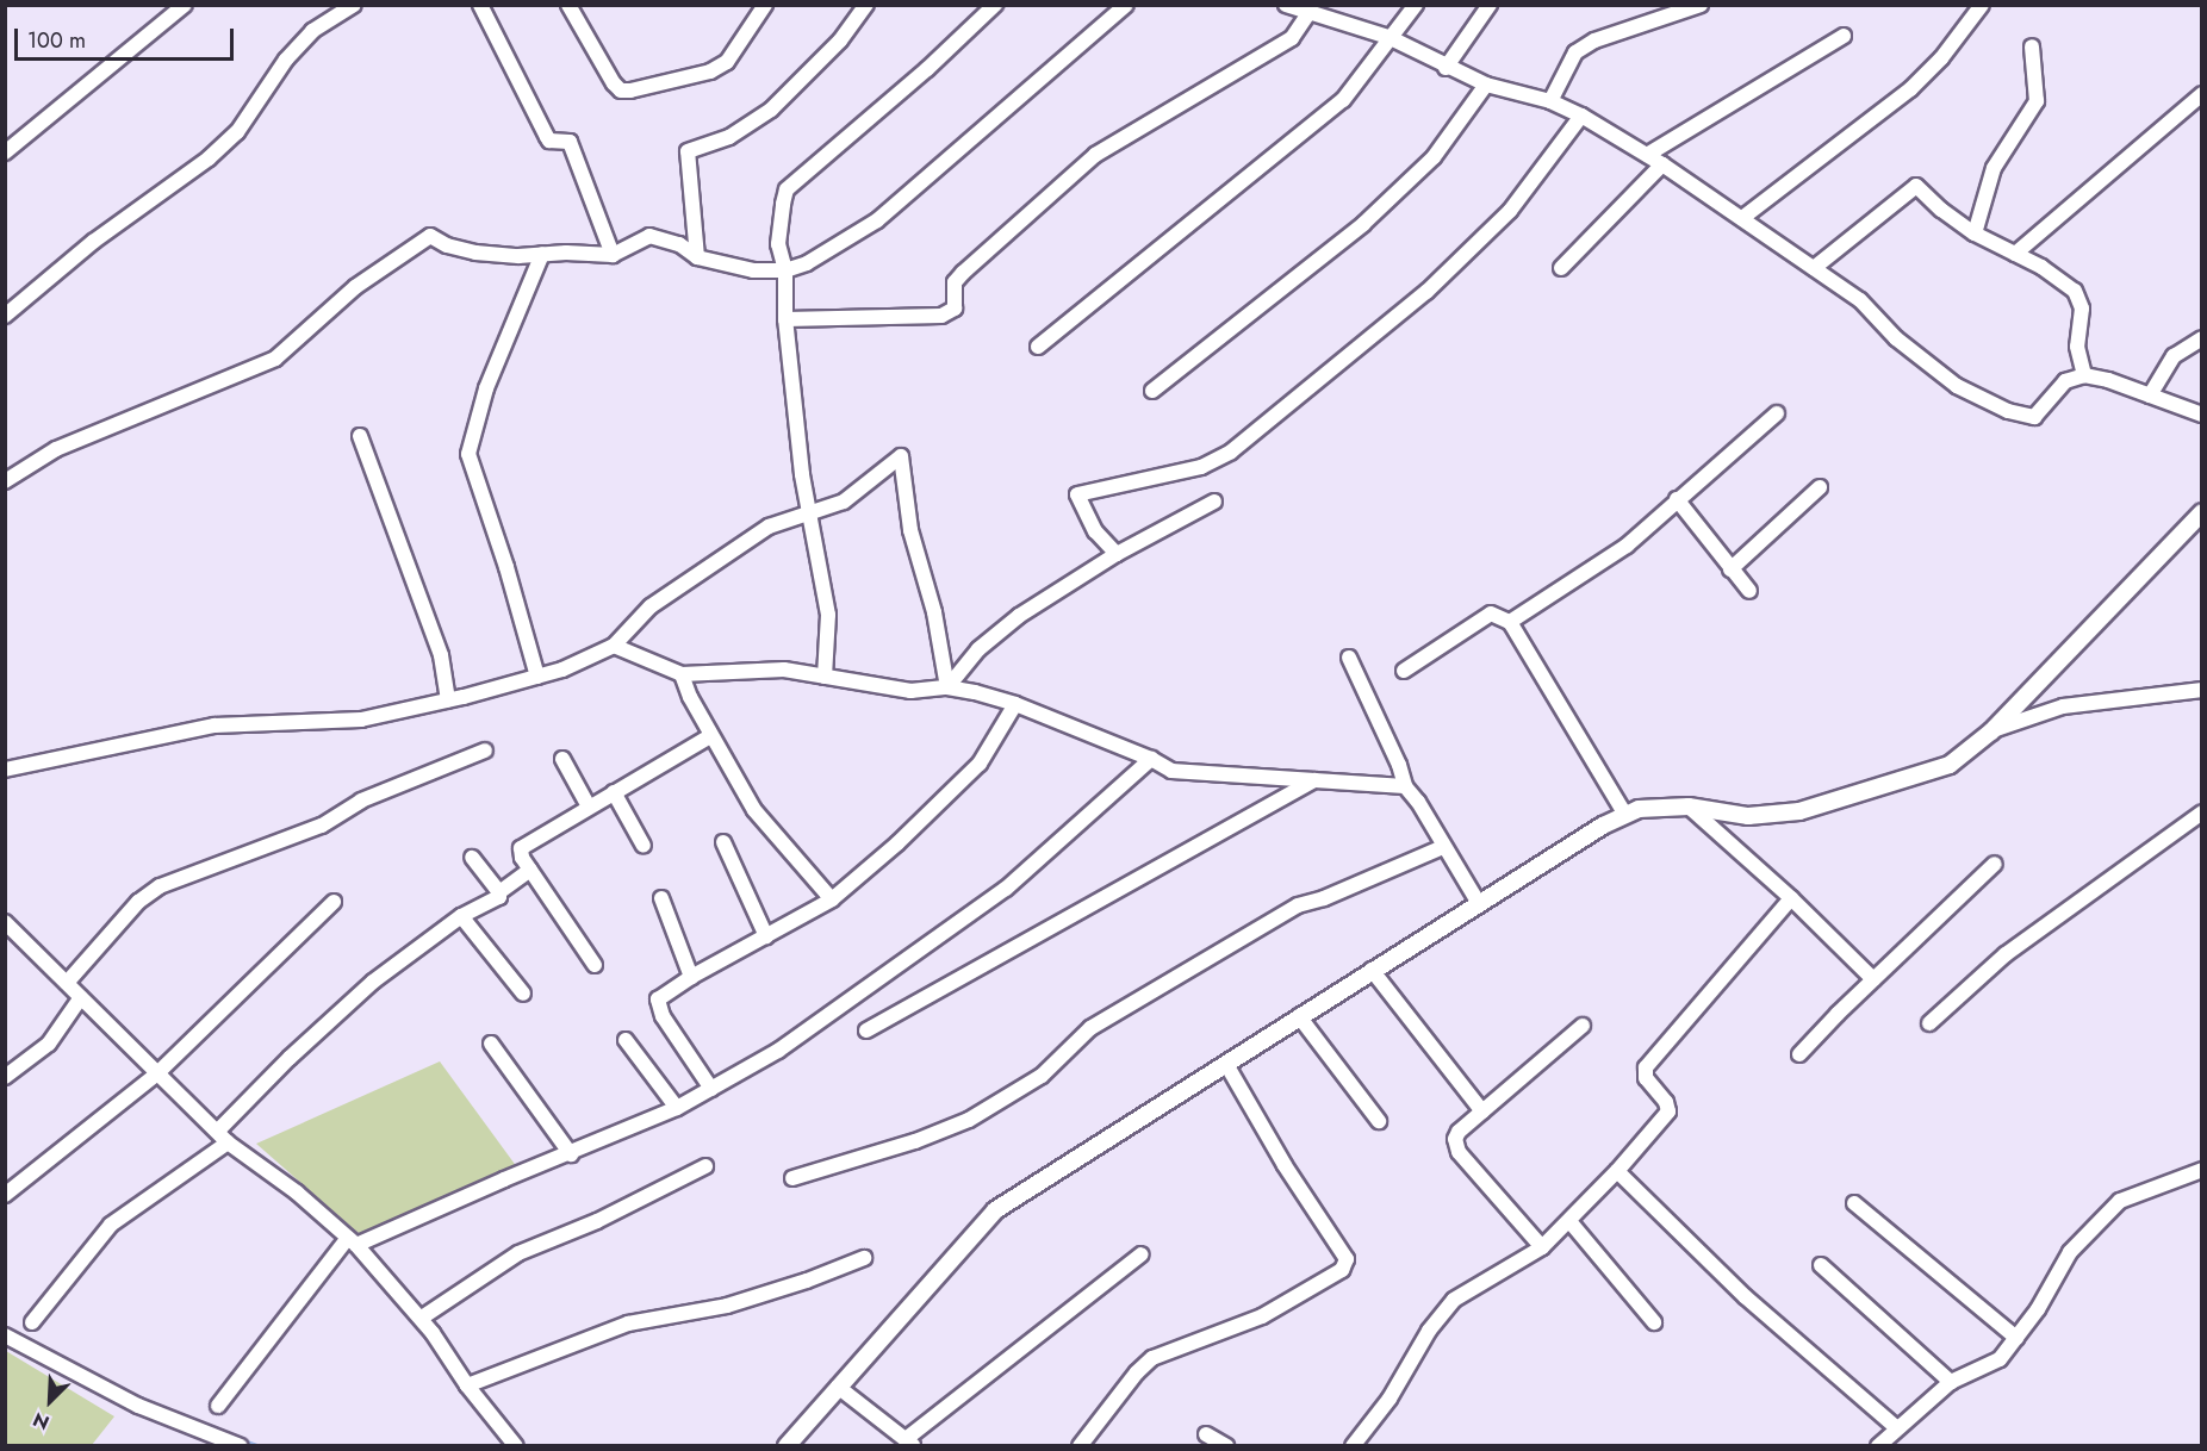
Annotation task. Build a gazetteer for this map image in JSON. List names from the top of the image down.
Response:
{
  "scale_bar": "100 m",
  "north": "bottom left"
}
